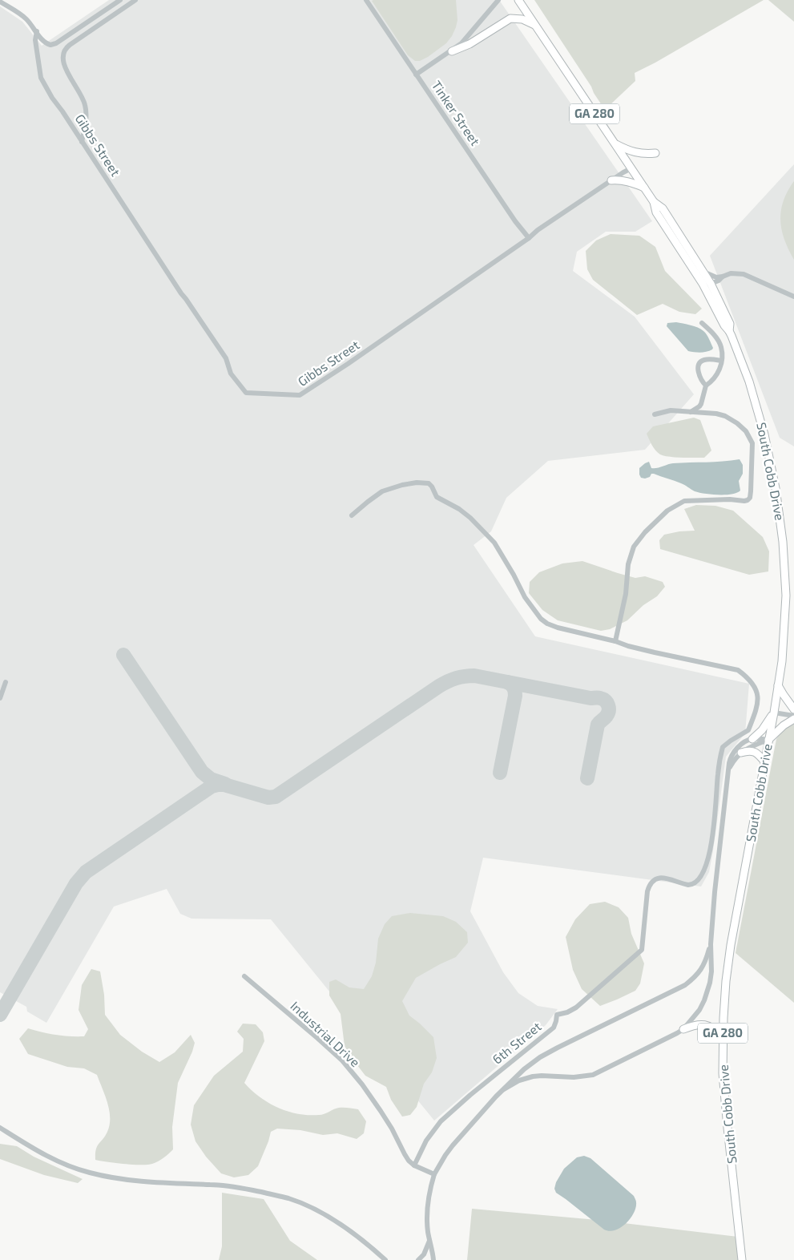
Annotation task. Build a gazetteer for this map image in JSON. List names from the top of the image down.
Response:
{
  "streets": {
    "main road": ["GA 280", "South Cobb Drive"],
    "street": [
      "Tinker Street",
      "Gibbs Street",
      "Industrial Drive",
      "6th Street"
    ]
  },
  "crossings": [
    ["Tinker Street", "Gibbs Street"],
    ["Gibbs Street", "South Cobb Drive"],
    ["Industrial Drive", "6th Street"]
  ]
}
